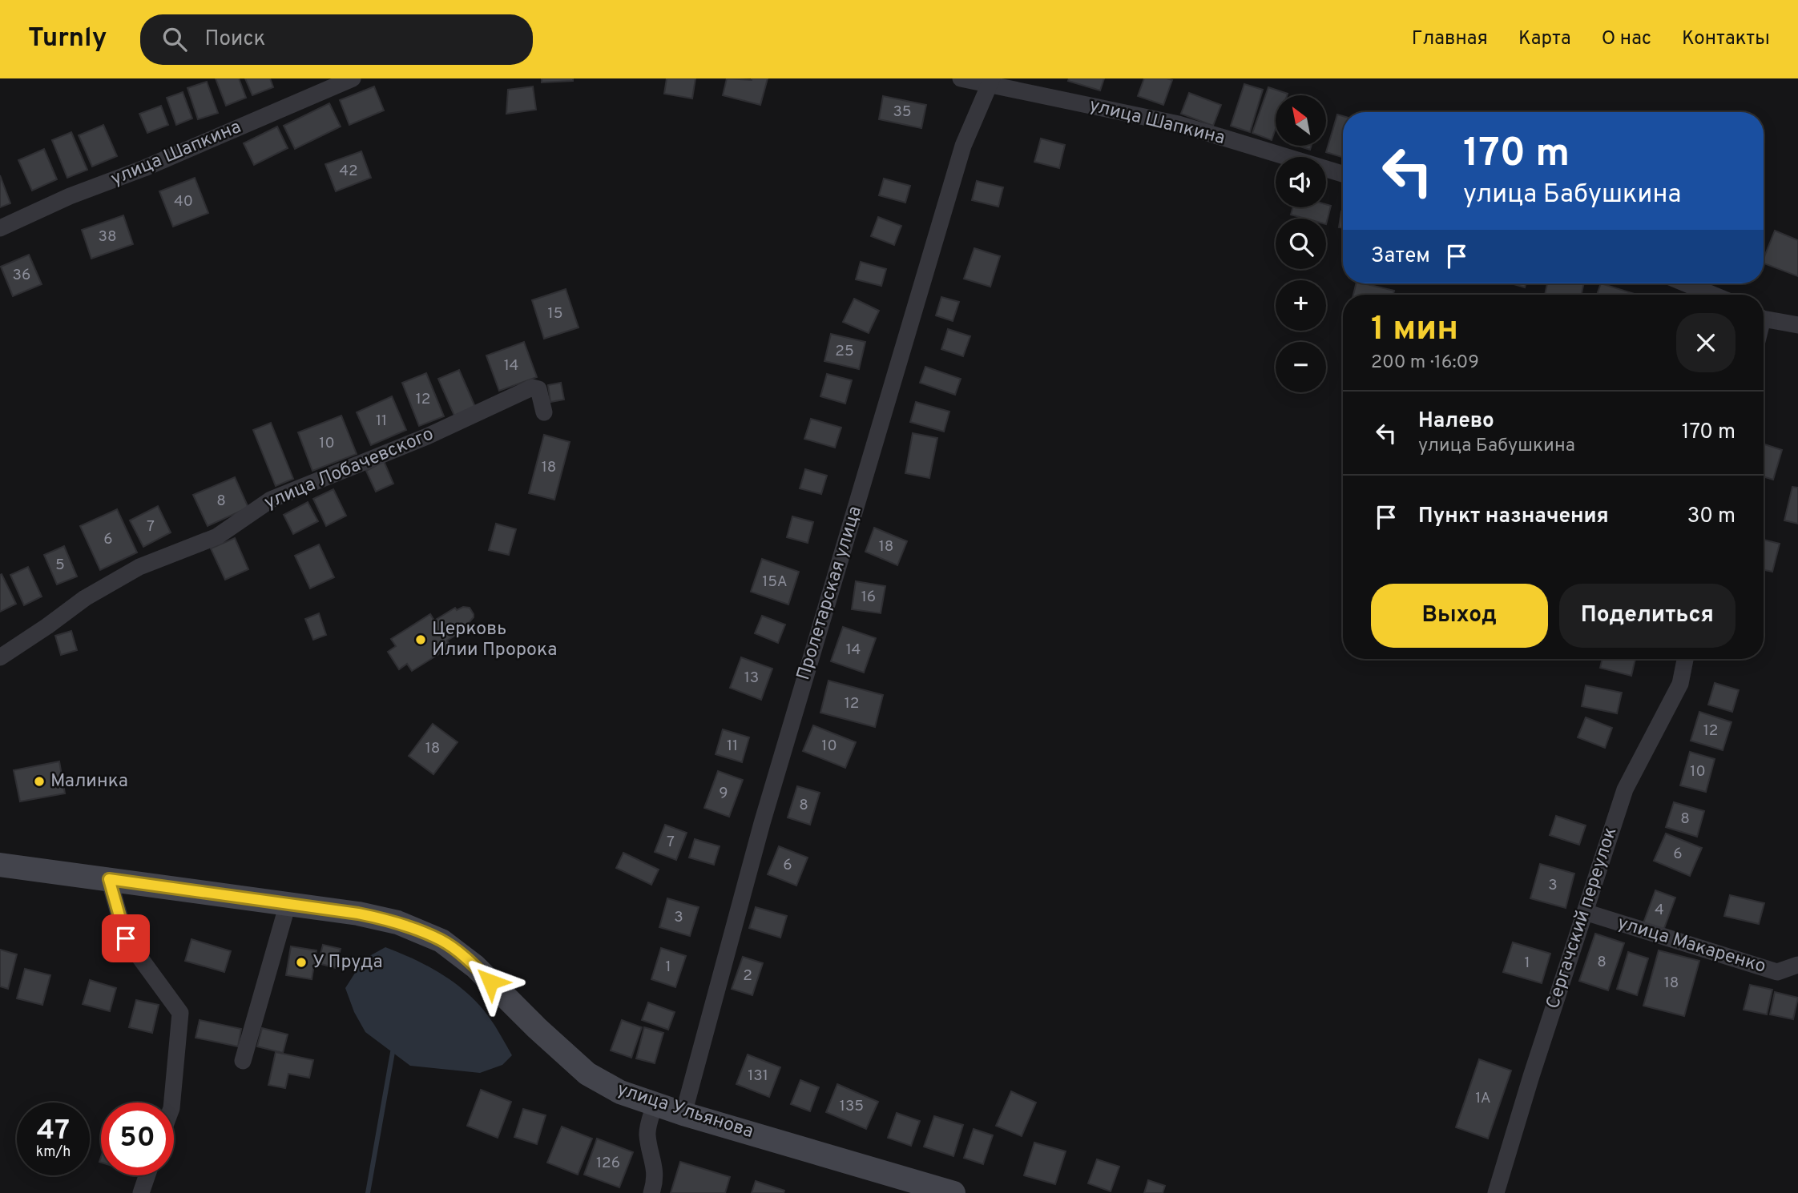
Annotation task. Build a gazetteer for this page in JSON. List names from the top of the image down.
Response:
{
  "streets": {
    "main road": ["улица Ульянова"],
    "street": [
      "улица Шапкина",
      "улица Лобачевского",
      "Пролетарская улица",
      "Сергачский переулок",
      "улица Макаренко"
    ]
  },
  "crossings": [
    ["улица Шапкина", "Пролетарская улица"],
    ["Пролетарская улица", "улица Ульянова"],
    ["Сергачский переулок", "улица Макаренко"]
  ],
  "places": ["Церковь Илии Пророка", "Малинка", "У Пруда"],
  "house_numbers": [
    "35",
    "42",
    "40",
    "38",
    "36",
    "15",
    "25",
    "14",
    "12",
    "11",
    "10",
    "18",
    "8",
    "7",
    "6",
    "18",
    "5",
    "15А",
    "16",
    "14",
    "13",
    "12",
    "12",
    "11",
    "10",
    "18",
    "10",
    "9",
    "8",
    "8",
    "7",
    "6",
    "6",
    "3",
    "4",
    "3",
    "8",
    "1",
    "1",
    "2",
    "18",
    "131",
    "1А",
    "135",
    "126"
  ],
  "north": "top left",
  "page": {
    "header": "Turnly",
    "search": "Поиск",
    "nav": [
      "Главная",
      "Карта",
      "О нас",
      "Контакты"
    ],
    "map_buttons": ["+", "−"],
    "turn": ["170 m", "улица Бабушкина"],
    "then": "Затем",
    "heading": ["1 мин", "200 m · 16:09"],
    "list": [
      {
        "name": "Налево",
        "note": "улица Бабушкина",
        "value": "170 m"
      },
      {
        "name": "Пункт назначения",
        "value": "30 m"
      }
    ],
    "buttons": ["Выход", "Поделиться"],
    "speed": "47 km/h",
    "limit": "50"
  }
}
